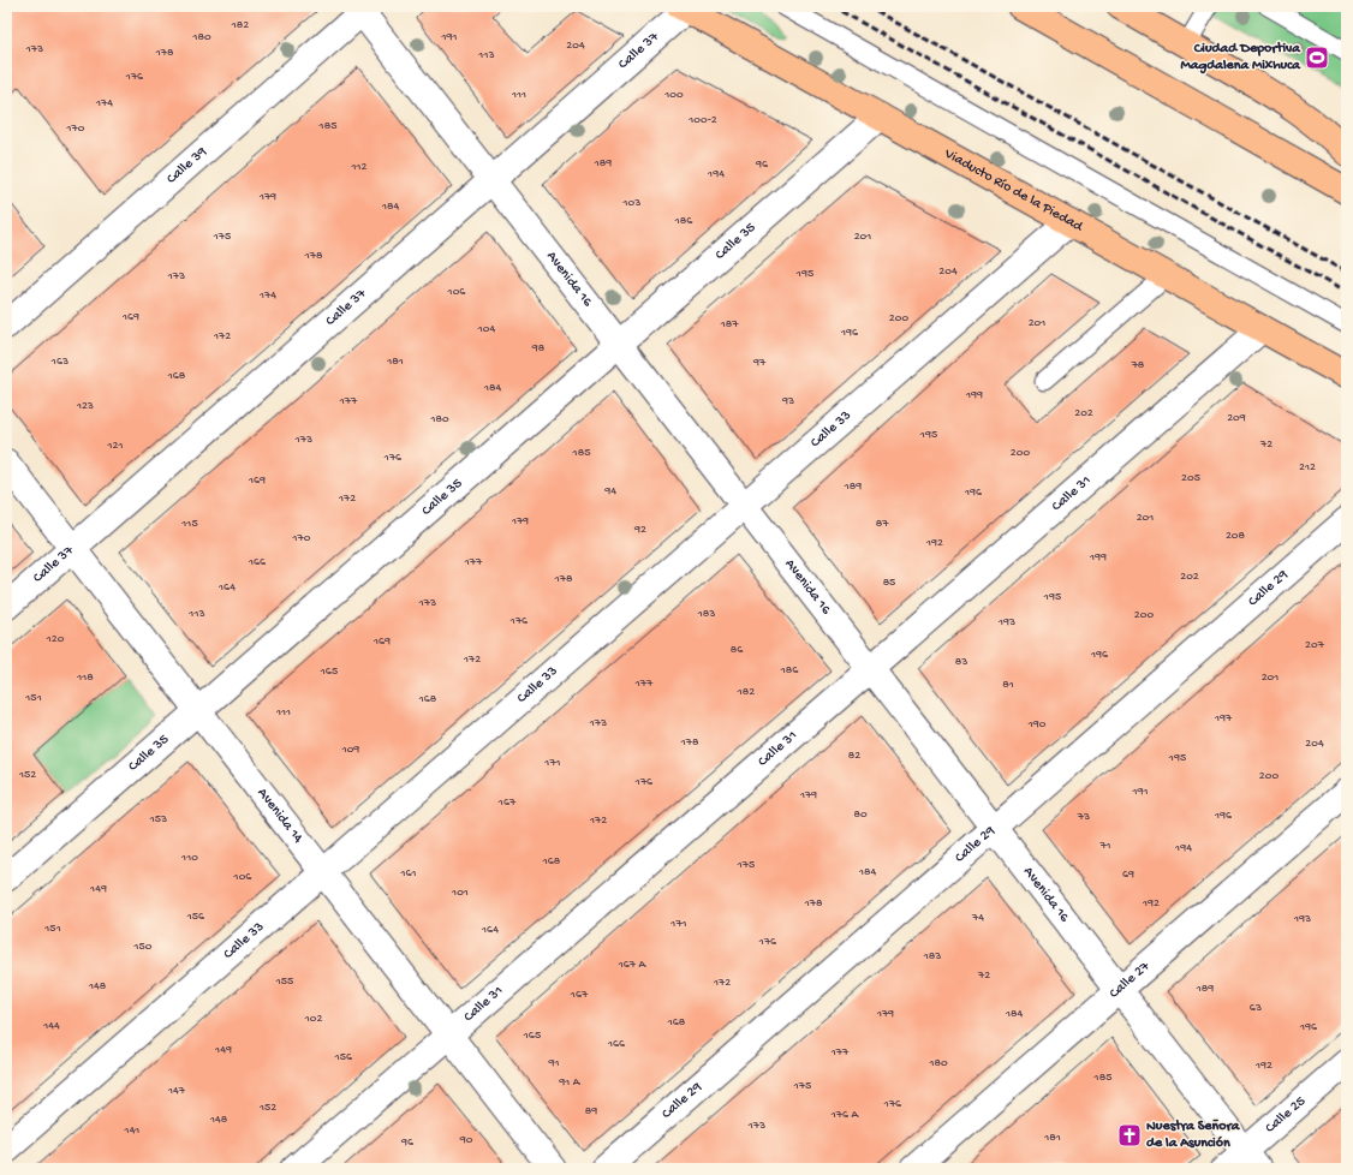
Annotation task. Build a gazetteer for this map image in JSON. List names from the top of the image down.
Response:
{
  "streets": {
    "main road": ["Viaducto Río de la Piedad"],
    "street": [
      "Calle 37",
      "Calle 39",
      "Calle 35",
      "Avenida 16",
      "Calle 33",
      "Calle 31",
      "Calle 29",
      "Avenida 14",
      "Calle 27",
      "Calle 25"
    ]
  },
  "crossings": [
    ["Calle 37", "Viaducto Río de la Piedad"],
    ["Calle 37", "Avenida 16"],
    ["Calle 37", "Avenida 14"],
    ["Calle 39", "Avenida 16"],
    ["Viaducto Río de la Piedad", "Calle 35"],
    ["Viaducto Río de la Piedad", "Calle 33"],
    ["Viaducto Río de la Piedad", "Calle 31"],
    ["Calle 35", "Avenida 16"],
    ["Calle 35", "Avenida 14"],
    ["Avenida 16", "Calle 33"],
    ["Avenida 16", "Calle 31"],
    ["Avenida 16", "Calle 29"],
    ["Avenida 16", "Calle 27"],
    ["Avenida 16", "Calle 25"],
    ["Calle 33", "Avenida 14"],
    ["Calle 31", "Avenida 14"]
  ],
  "places": {
    "sports": ["Ciudad Deportiva Magdalena Mixhuca"],
    "church": ["Nuestra Señora de la Asunción"]
  },
  "house_numbers": [
    "182",
    "180",
    "191",
    "204",
    "173",
    "178",
    "113",
    "176",
    "111",
    "100",
    "174",
    "100-2",
    "185",
    "170",
    "189",
    "96",
    "112",
    "194",
    "179",
    "103",
    "184",
    "186",
    "175",
    "201",
    "178",
    "204",
    "195",
    "173",
    "106",
    "174",
    "169",
    "200",
    "201",
    "187",
    "104",
    "196",
    "172",
    "98",
    "163",
    "181",
    "97",
    "78",
    "168",
    "184",
    "199",
    "177",
    "93",
    "123",
    "202",
    "209",
    "180",
    "195",
    "173",
    "72",
    "121",
    "185",
    "200",
    "176",
    "212",
    "205",
    "169",
    "189",
    "94",
    "196",
    "172",
    "201",
    "179",
    "115",
    "87",
    "92",
    "208",
    "170",
    "192",
    "199",
    "166",
    "177",
    "202",
    "178",
    "85",
    "164",
    "195",
    "173",
    "113",
    "183",
    "200",
    "176",
    "193",
    "120",
    "169",
    "207",
    "86",
    "196",
    "172",
    "83",
    "186",
    "165",
    "118",
    "201",
    "177",
    "81",
    "182",
    "151",
    "168",
    "111",
    "197",
    "173",
    "190",
    "178",
    "204",
    "109",
    "82",
    "195",
    "171",
    "152",
    "200",
    "176",
    "191",
    "179",
    "167",
    "80",
    "196",
    "73",
    "153",
    "172",
    "71",
    "194",
    "110",
    "168",
    "175",
    "184",
    "161",
    "69",
    "106",
    "149",
    "101",
    "178",
    "192",
    "156",
    "74",
    "193",
    "171",
    "151",
    "164",
    "176",
    "150",
    "183",
    "167 A",
    "72",
    "155",
    "172",
    "148",
    "189",
    "167",
    "63",
    "179",
    "184",
    "102",
    "168",
    "144",
    "196",
    "165",
    "166",
    "149",
    "177",
    "156",
    "91",
    "180",
    "192",
    "185",
    "91 A",
    "175",
    "147",
    "176",
    "152",
    "89",
    "176 A",
    "148",
    "173",
    "141",
    "181",
    "90",
    "96"
  ]
}
